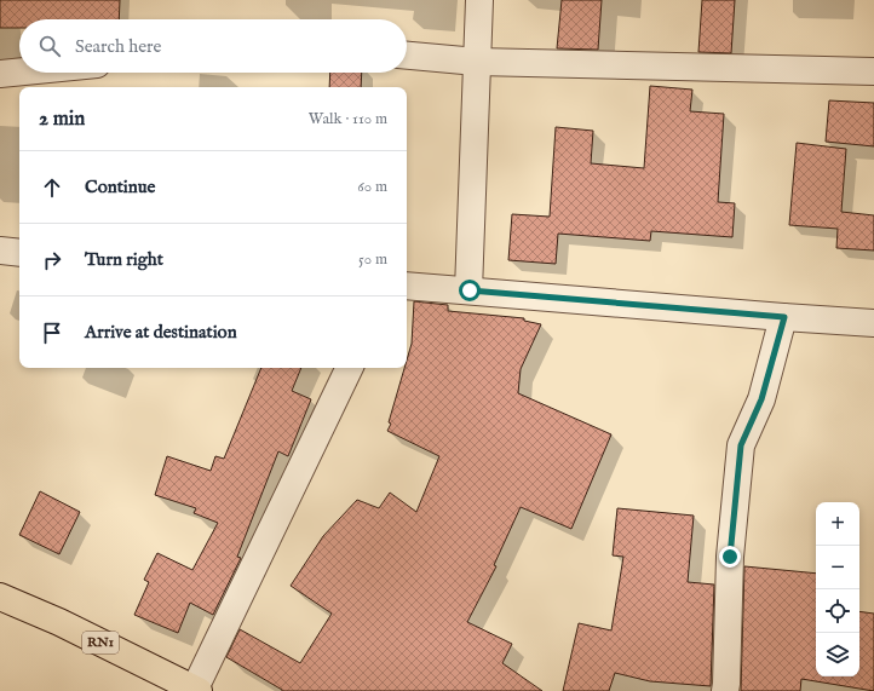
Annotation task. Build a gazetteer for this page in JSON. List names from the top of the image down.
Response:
{
  "streets": {
    "highway": ["RN1"]
  },
  "page": {
    "search": "Search here",
    "heading": ["2 min", "Walk · 110 m"],
    "list": [
      ["Continue", "60 m"],
      ["Turn right", "50 m"],
      "Arrive at destination"
    ],
    "map_buttons": ["+", "−"]
  }
}
